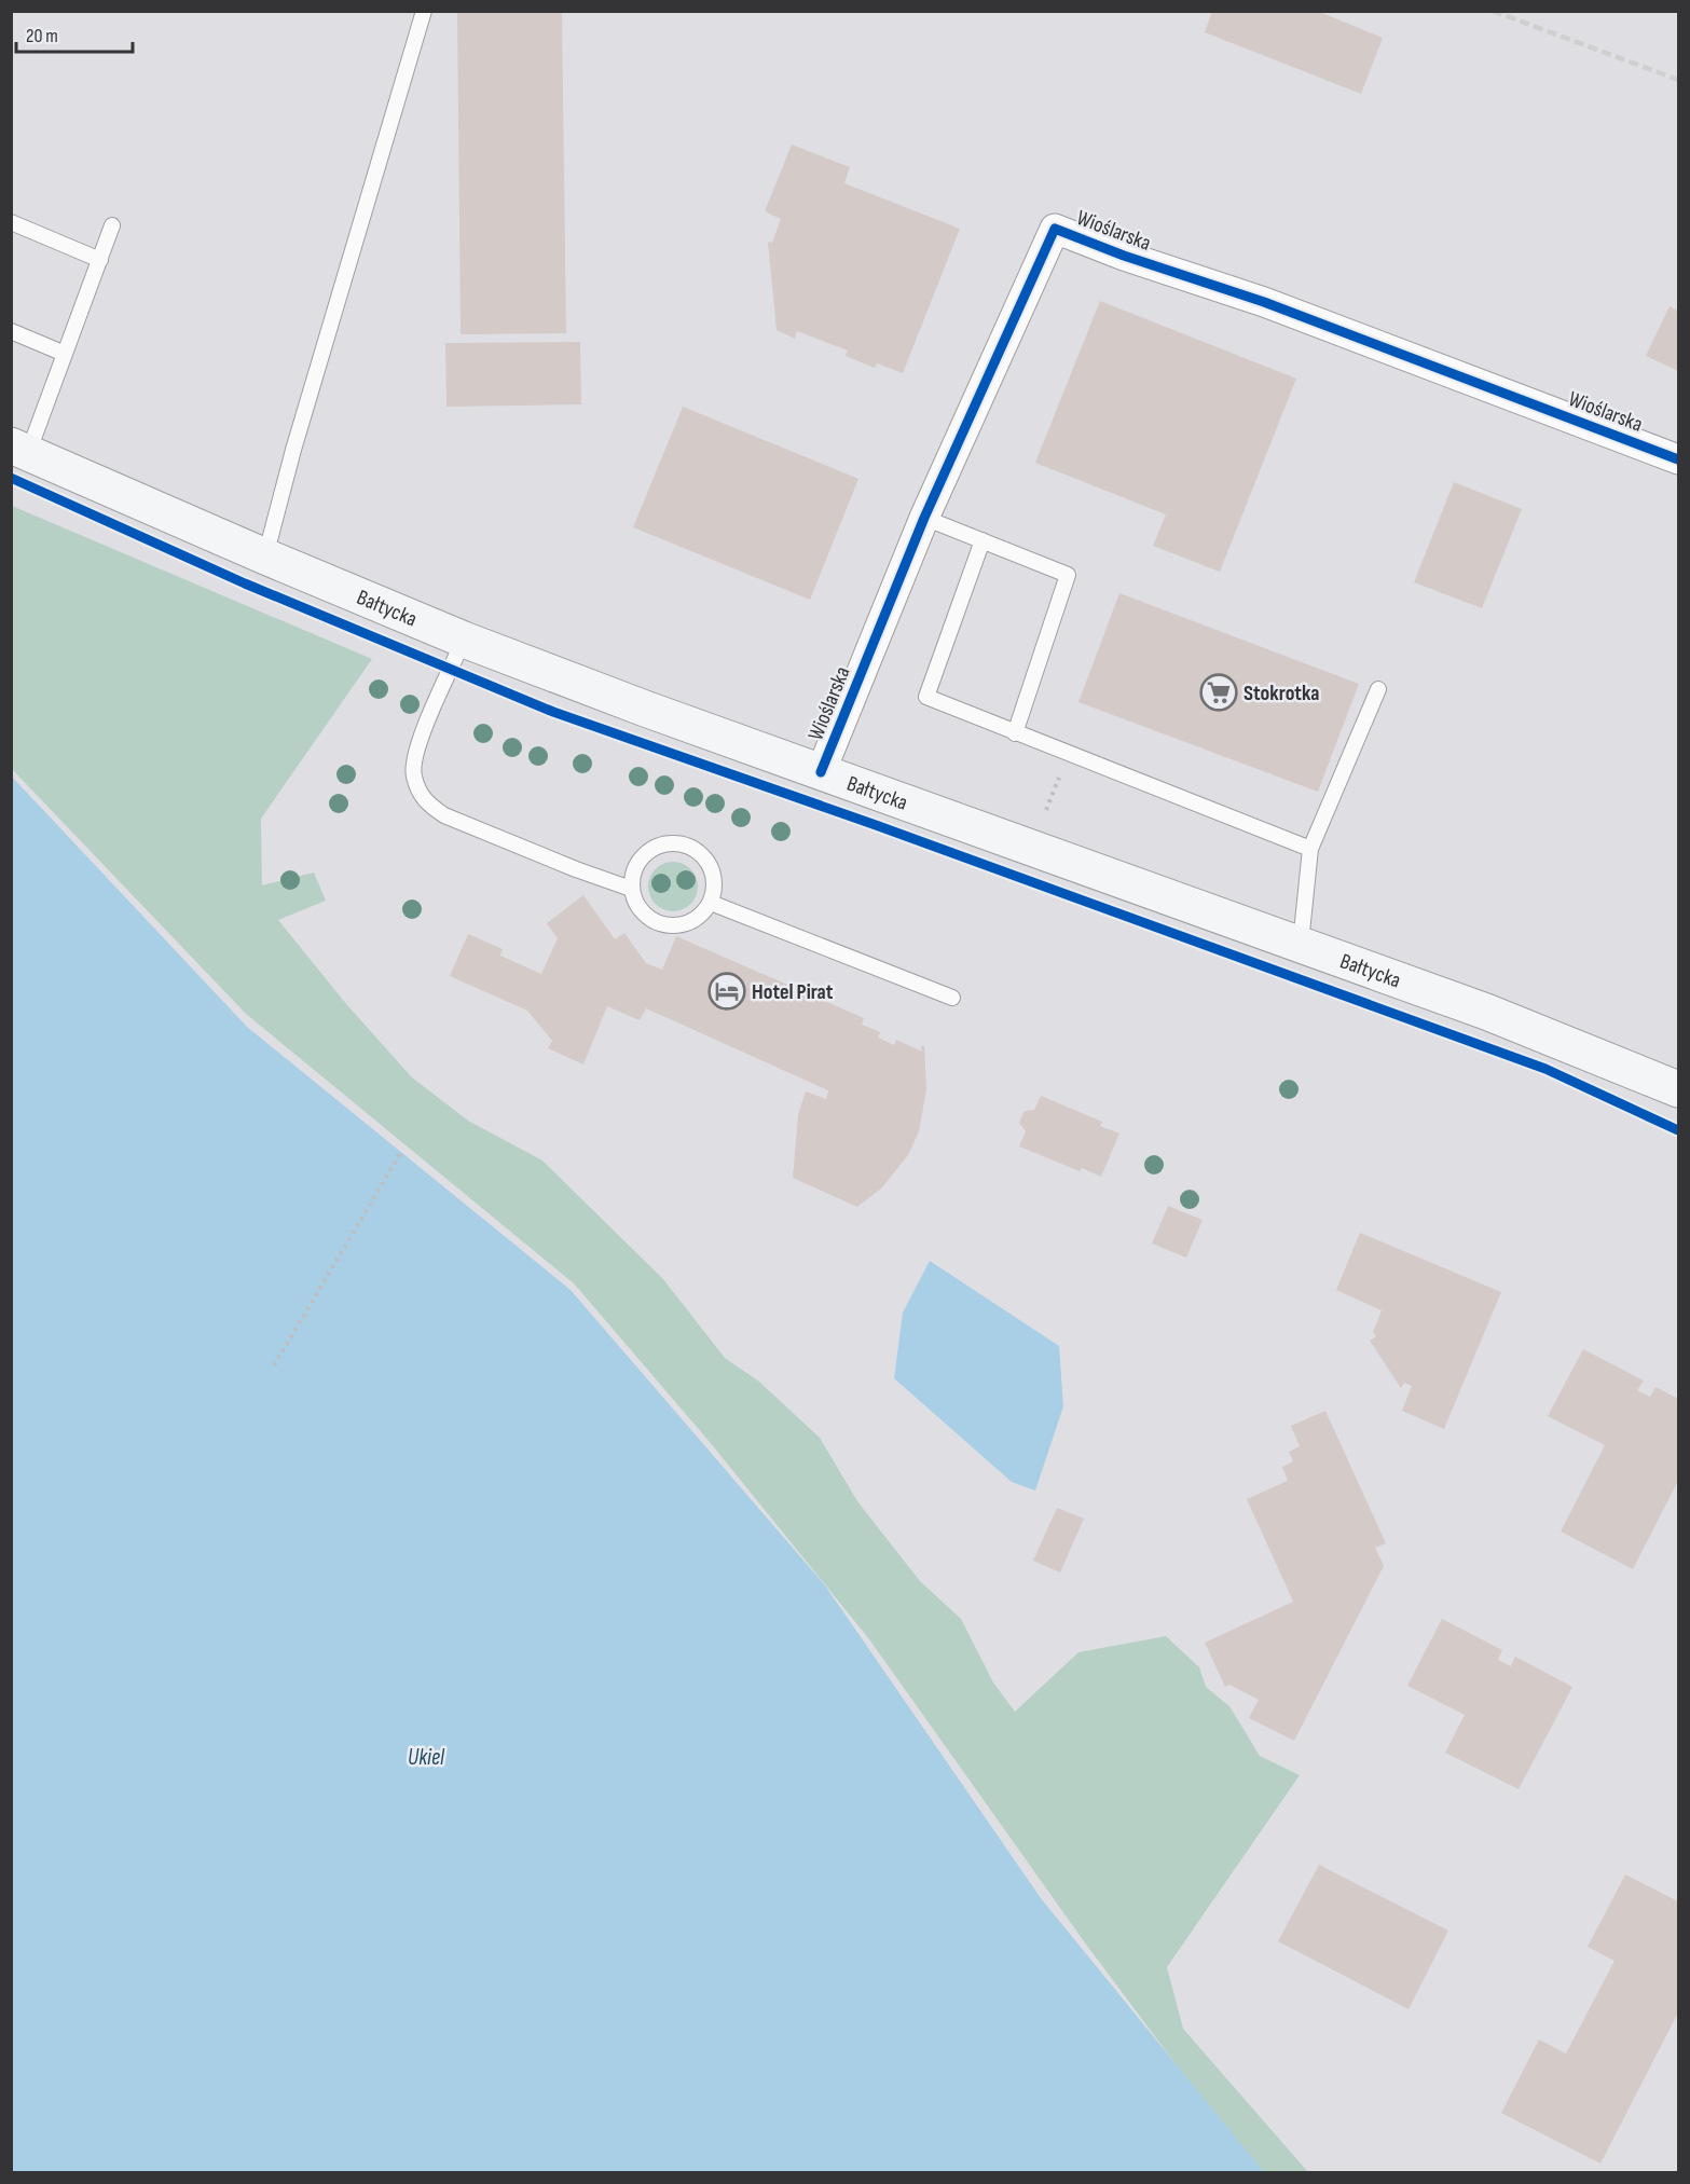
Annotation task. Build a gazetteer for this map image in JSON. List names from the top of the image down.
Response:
{
  "streets": {
    "main road": ["Bałtycka"],
    "street": ["Wioślarska"]
  },
  "crossings": [
    ["Wioślarska", "Bałtycka"]
  ],
  "water": ["Ukiel"],
  "places": {
    "supermarket": ["Stokrotka"],
    "hotel": ["Hotel Pirat"]
  },
  "scale_bar": "20 m"
}
